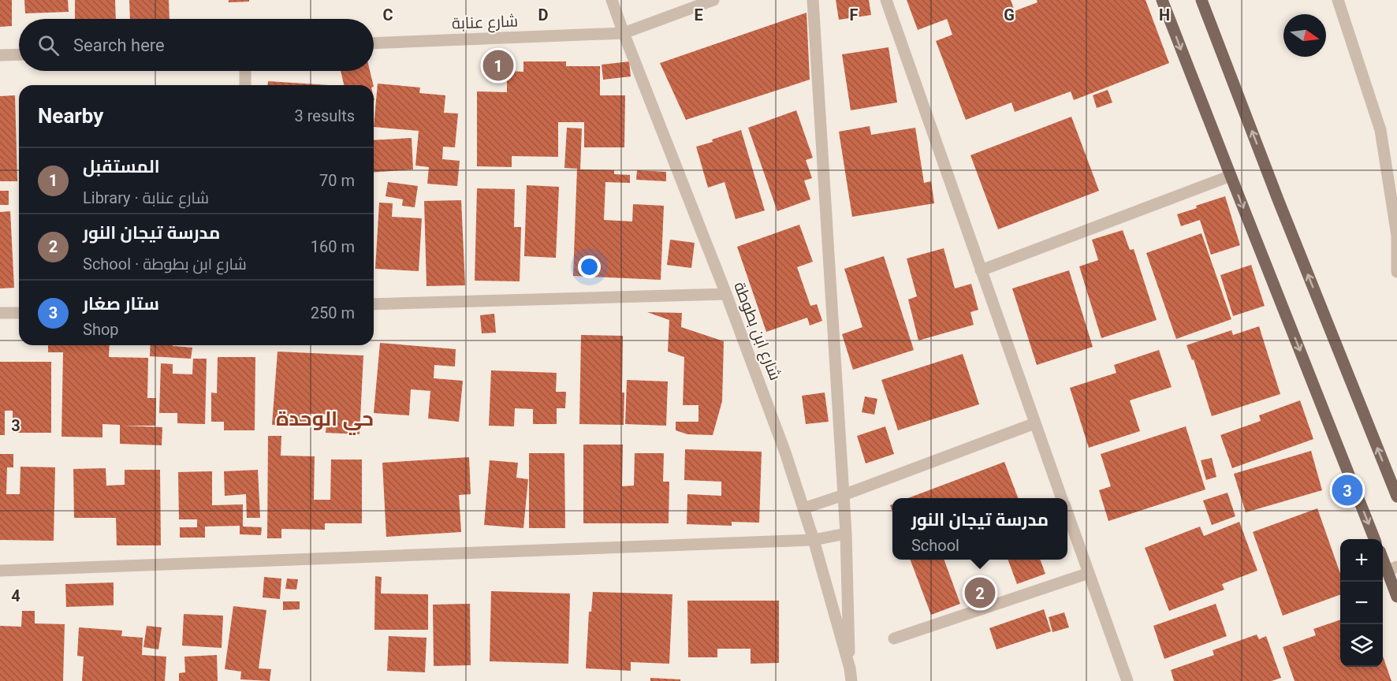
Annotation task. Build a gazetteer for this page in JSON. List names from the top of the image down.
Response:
{
  "streets": {
    "street": ["شارع عنابة", "شارع ابن بطوطة"]
  },
  "crossings": [
    ["شارع عنابة", "شارع ابن بطوطة"]
  ],
  "districts": ["حي الوحدة"],
  "north": "right",
  "page": {
    "search": "Search here",
    "pins": ["1", "3", "2"],
    "heading": ["Nearby", "3 results"],
    "list": [
      {
        "mark": "1",
        "name": "المستقبل",
        "note": "Library · شارع عنابة",
        "value": "70 m"
      },
      {
        "mark": "2",
        "name": "مدرسة تيجان النور",
        "note": "School · شارع ابن بطوطة",
        "value": "160 m"
      },
      {
        "mark": "3",
        "name": "ستار صغار",
        "note": "Shop",
        "value": "250 m"
      }
    ],
    "popup": ["مدرسة تيجان النور", "School"],
    "map_buttons": ["+", "−"]
  },
  "grid": {
    "columns": [
      "C",
      "D",
      "E",
      "F",
      "G",
      "H"
    ],
    "rows": ["3", "4"]
  }
}
